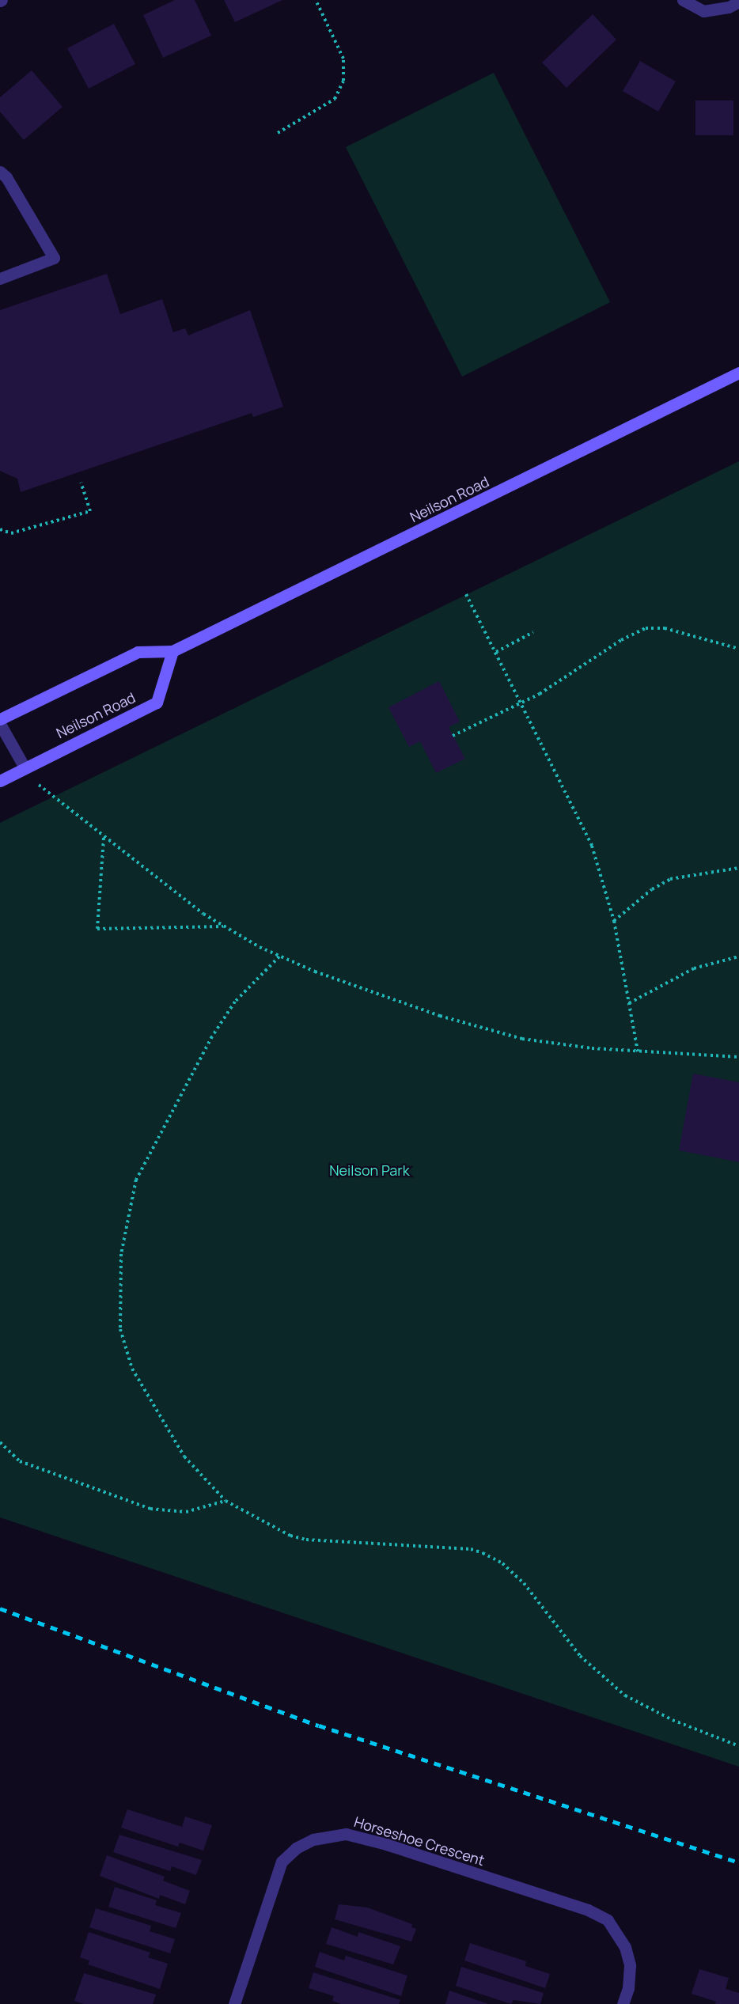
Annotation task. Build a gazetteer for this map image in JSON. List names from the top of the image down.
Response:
{
  "streets": {
    "main road": ["Neilson Road"],
    "street": ["Horseshoe Crescent"]
  },
  "parks": ["Neilson Park"]
}
